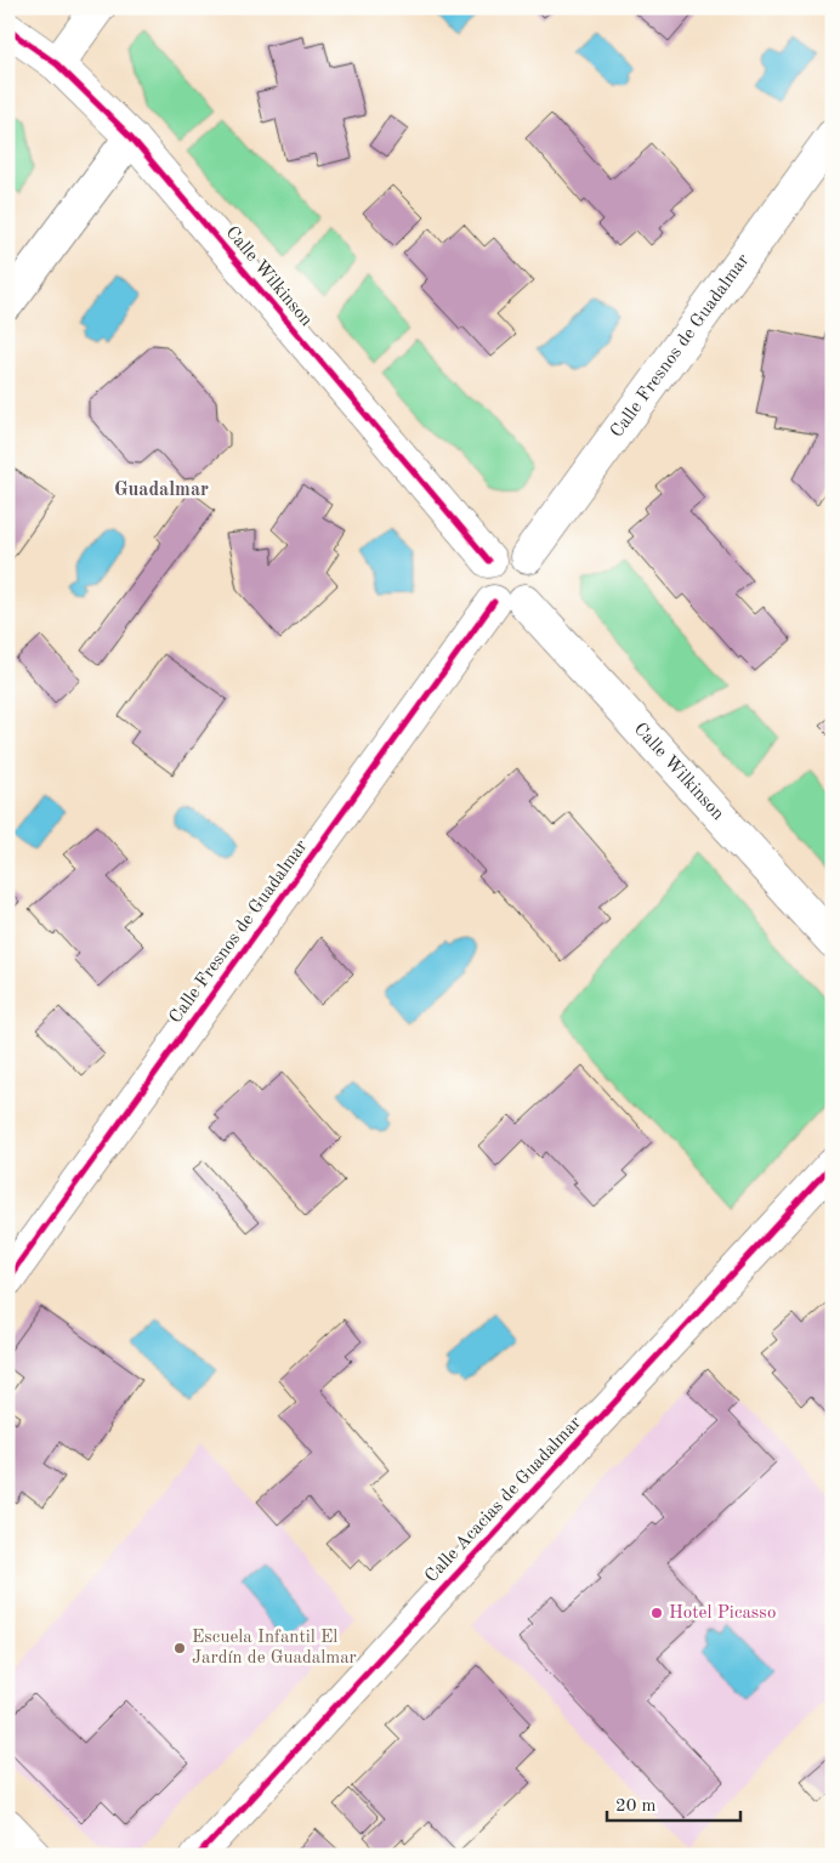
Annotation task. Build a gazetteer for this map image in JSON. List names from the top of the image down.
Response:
{
  "streets": {
    "street": ["Calle Wilkinson", "Calle Fresnos de Guadalmar", "Calle Acacias de Guadalmar"]
  },
  "crossings": [
    ["Calle Wilkinson", "Calle Fresnos de Guadalmar"]
  ],
  "districts": ["Guadalmar"],
  "places": ["Hotel Picasso", "Escuela Infantil El Jardín de Guadalmar"],
  "scale_bar": "20 m"
}
